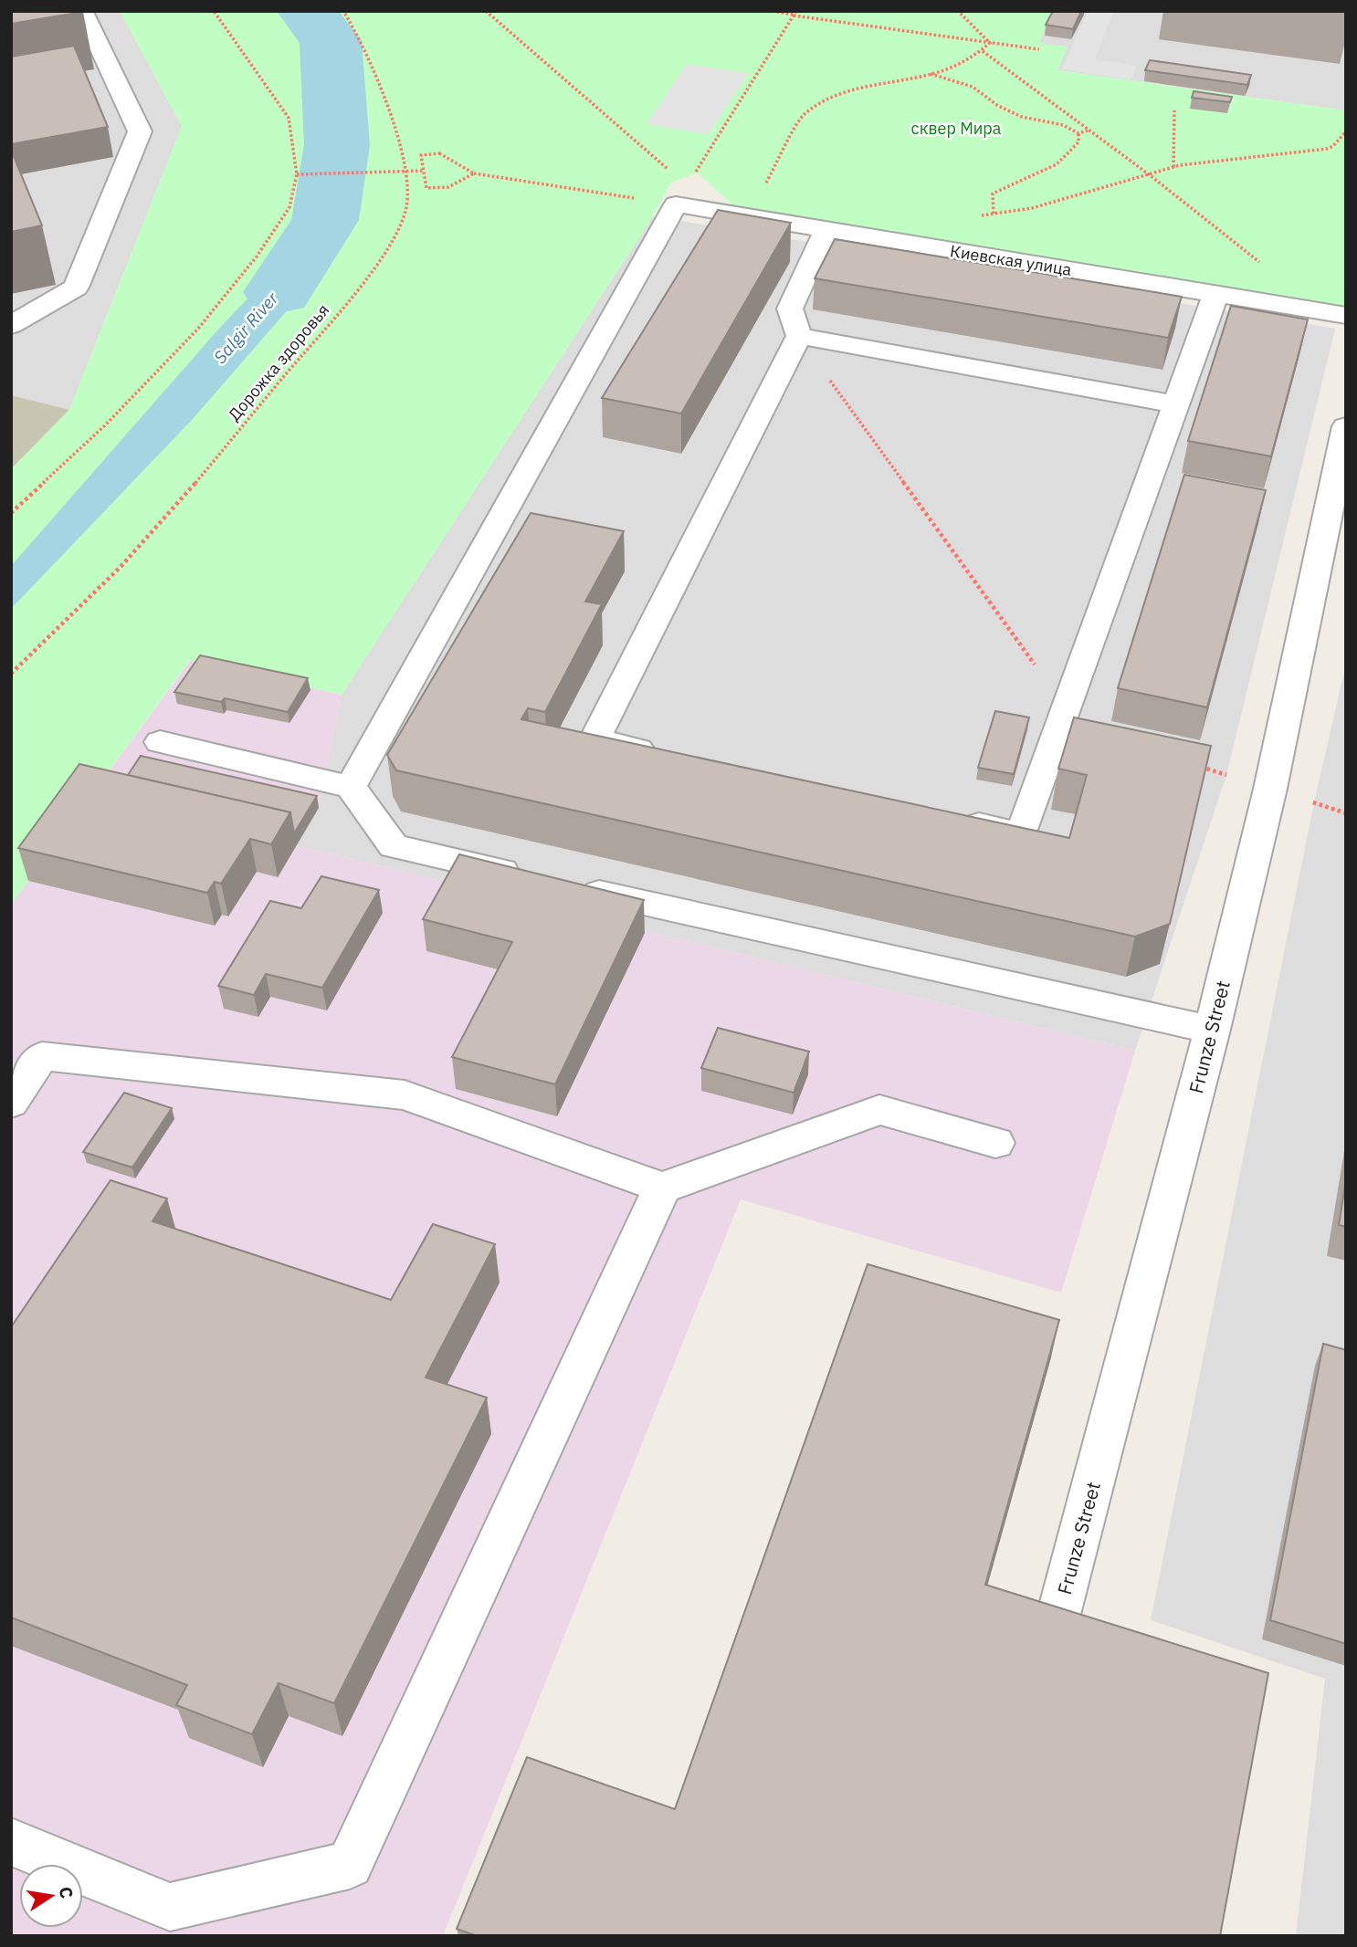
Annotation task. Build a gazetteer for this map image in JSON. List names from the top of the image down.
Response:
{
  "streets": {
    "street": ["Киевская улица", "Frunze Street"],
    "path": ["Дорожка здоровья"]
  },
  "water": ["Salgir River"],
  "parks": ["сквер Мира"],
  "north": "right"
}
